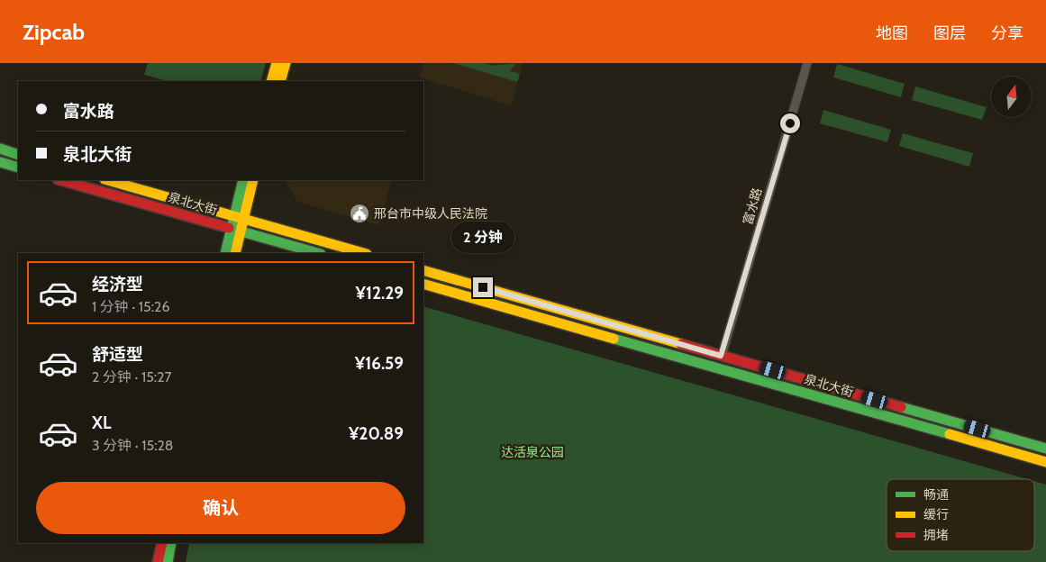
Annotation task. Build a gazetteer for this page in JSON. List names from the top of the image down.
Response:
{
  "streets": {
    "main road": ["泉北大街"],
    "street": ["富水路"]
  },
  "crossings": [
    ["泉北大街", "富水路"]
  ],
  "parks": ["达活泉公园"],
  "places": {
    "public building": ["邢台市中级人民法院"]
  },
  "legend": ["畅通", "缓行", "拥堵"],
  "north": "top",
  "page": {
    "header": "Zipcab",
    "nav": ["地图", "图层", "分享"],
    "banner": ["富水路", "泉北大街"],
    "bubble": "2 分钟",
    "list": [
      {
        "name": "经济型",
        "note": "1 分钟 · 15:26",
        "value": "¥12.29"
      },
      {
        "name": "舒适型",
        "note": "2 分钟 · 15:27",
        "value": "¥16.59"
      },
      {
        "name": "XL",
        "note": "3 分钟 · 15:28",
        "value": "¥20.89"
      }
    ],
    "buttons": "确认"
  }
}
